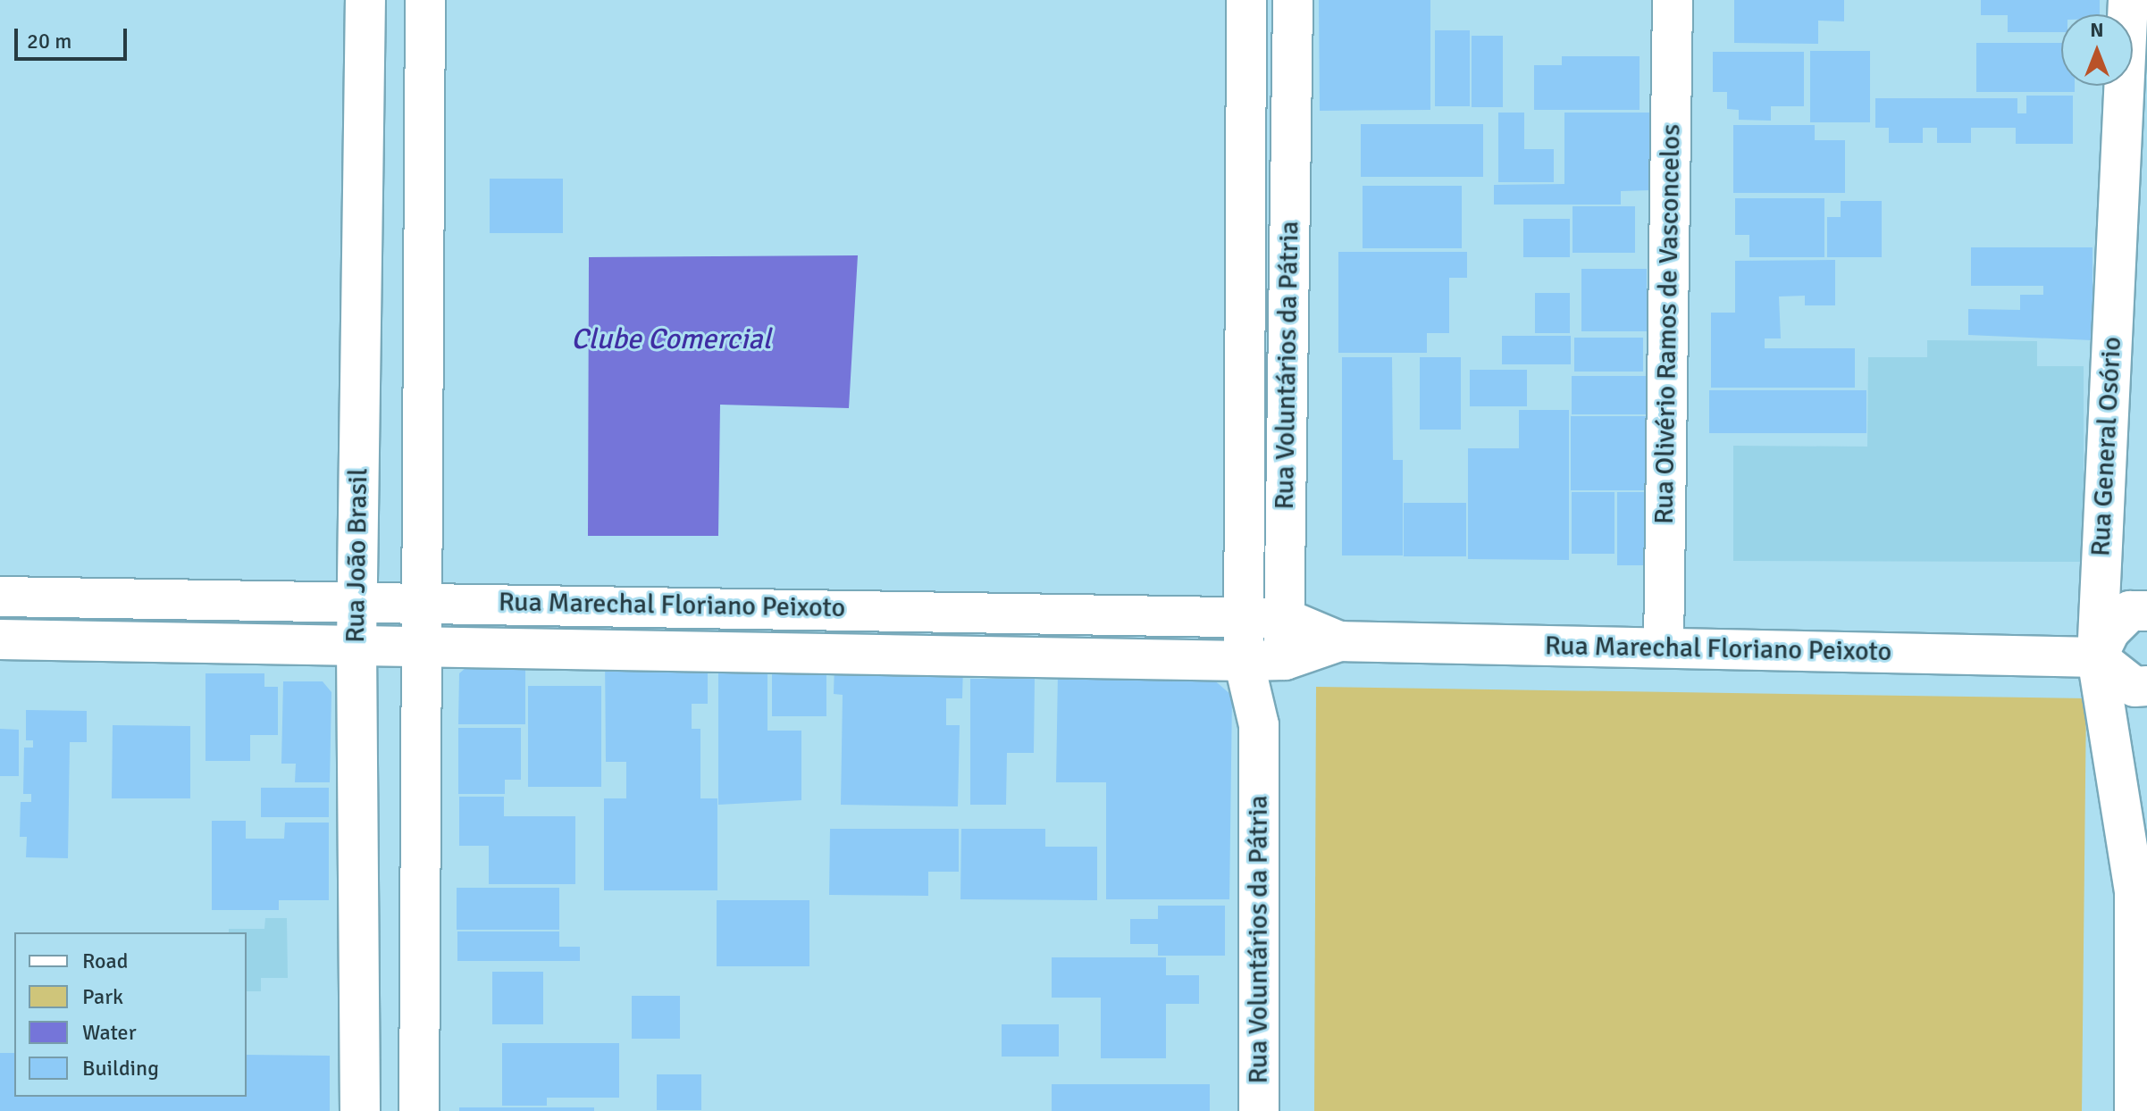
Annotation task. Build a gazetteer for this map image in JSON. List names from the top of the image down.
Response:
{
  "streets": {
    "street": [
      "Rua Olivério Ramos de Vasconcelos",
      "Rua Voluntários da Pátria",
      "Rua General Osório",
      "Rua João Brasil",
      "Rua Marechal Floriano Peixoto"
    ]
  },
  "crossings": [
    ["Rua Olivério Ramos de Vasconcelos", "Rua Marechal Floriano Peixoto"],
    ["Rua Voluntários da Pátria", "Rua Marechal Floriano Peixoto"],
    ["Rua General Osório", "Rua Marechal Floriano Peixoto"],
    ["Rua João Brasil", "Rua Marechal Floriano Peixoto"]
  ],
  "water": ["Clube Comercial"],
  "legend": [
    "Road",
    "Park",
    "Water",
    "Building"
  ],
  "scale_bar": "20 m",
  "north": "top"
}
